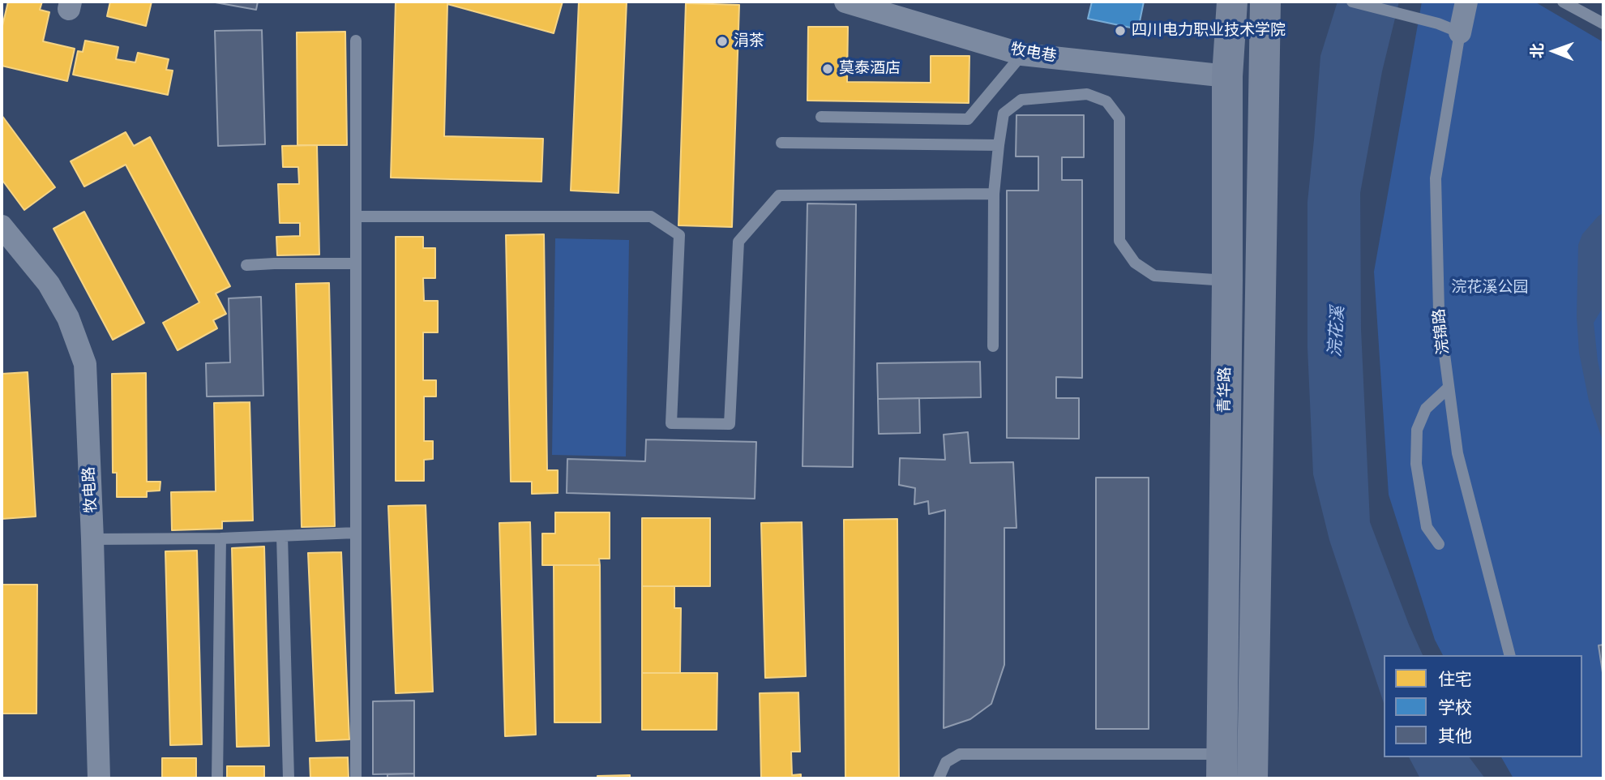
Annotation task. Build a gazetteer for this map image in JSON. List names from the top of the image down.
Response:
{
  "streets": {
    "main road": ["青华路"],
    "street": ["牧电巷", "浣锦路", "牧电路"]
  },
  "crossings": [
    ["牧电巷", "青华路"]
  ],
  "water": ["浣花溪"],
  "parks": ["浣花溪公园"],
  "places": ["四川电力职业技术学院", "涓茶", "莫泰酒店"],
  "legend": ["住宅", "学校", "其他"],
  "north": "left"
}
